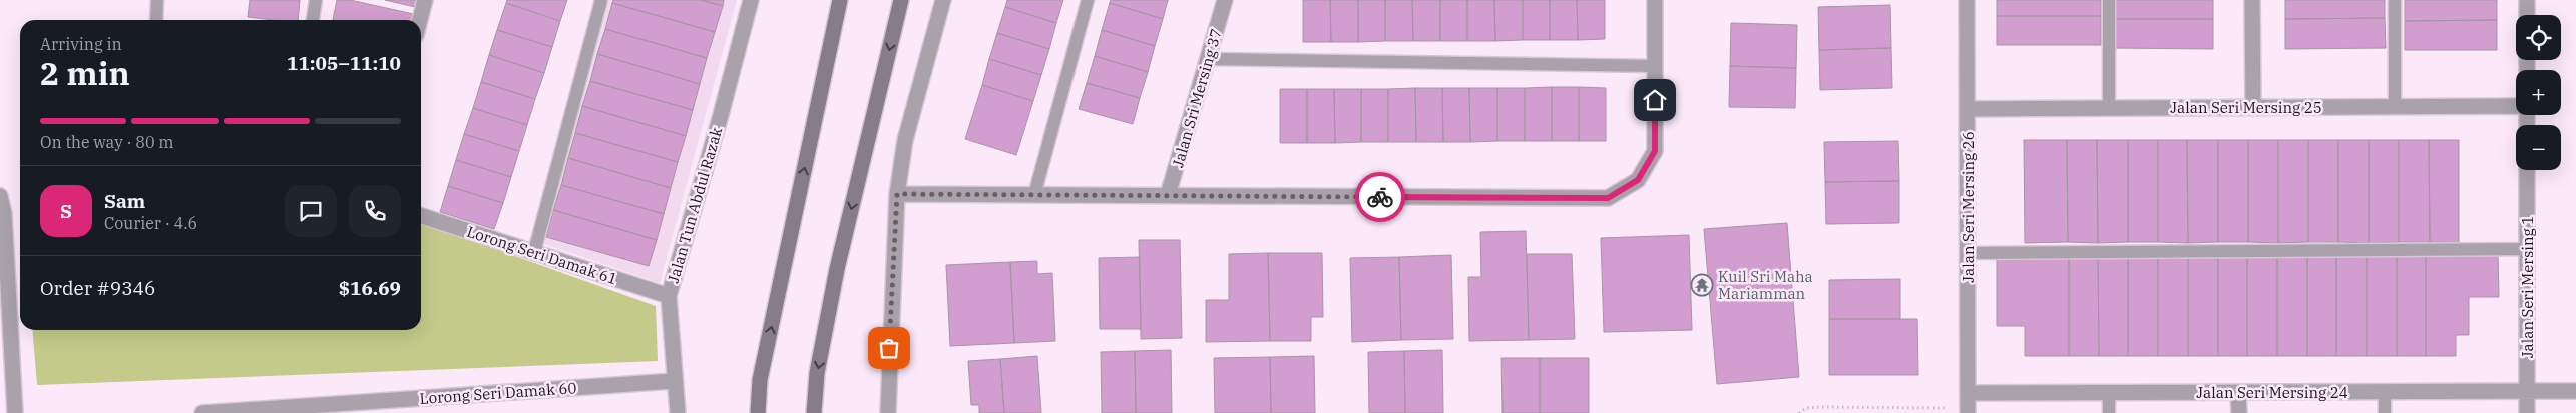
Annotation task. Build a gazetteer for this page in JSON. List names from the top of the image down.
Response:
{
  "streets": {
    "street": [
      "Jalan Sri Mersing 37",
      "Jalan Seri Mersing 25",
      "Jalan Tun Abdul Razak",
      "Jalan Seri Mersing 26",
      "Lorong Seri Damak 61",
      "Jalan Seri Mersing 1",
      "Jalan Seri Mersing 24",
      "Lorong Seri Damak 60"
    ]
  },
  "crossings": [
    ["Jalan Seri Mersing 25", "Jalan Seri Mersing 26"],
    ["Jalan Tun Abdul Razak", "Lorong Seri Damak 61"],
    ["Jalan Tun Abdul Razak", "Lorong Seri Damak 60"],
    ["Jalan Seri Mersing 26", "Jalan Seri Mersing 24"],
    ["Jalan Seri Mersing 1", "Jalan Seri Mersing 24"]
  ],
  "places": {
    "temple": ["Kuil Sri Maha Mariamman"]
  },
  "page": {
    "map_buttons": ["+", "−"],
    "heading": ["2 min", "Arriving in", "11:05–11:10"],
    "panel": [
      "Sam",
      "Courier · 4.6",
      "Order #9346",
      "$16.69"
    ],
    "bar": "On the way · 80 m",
    "round": "S"
  }
}
